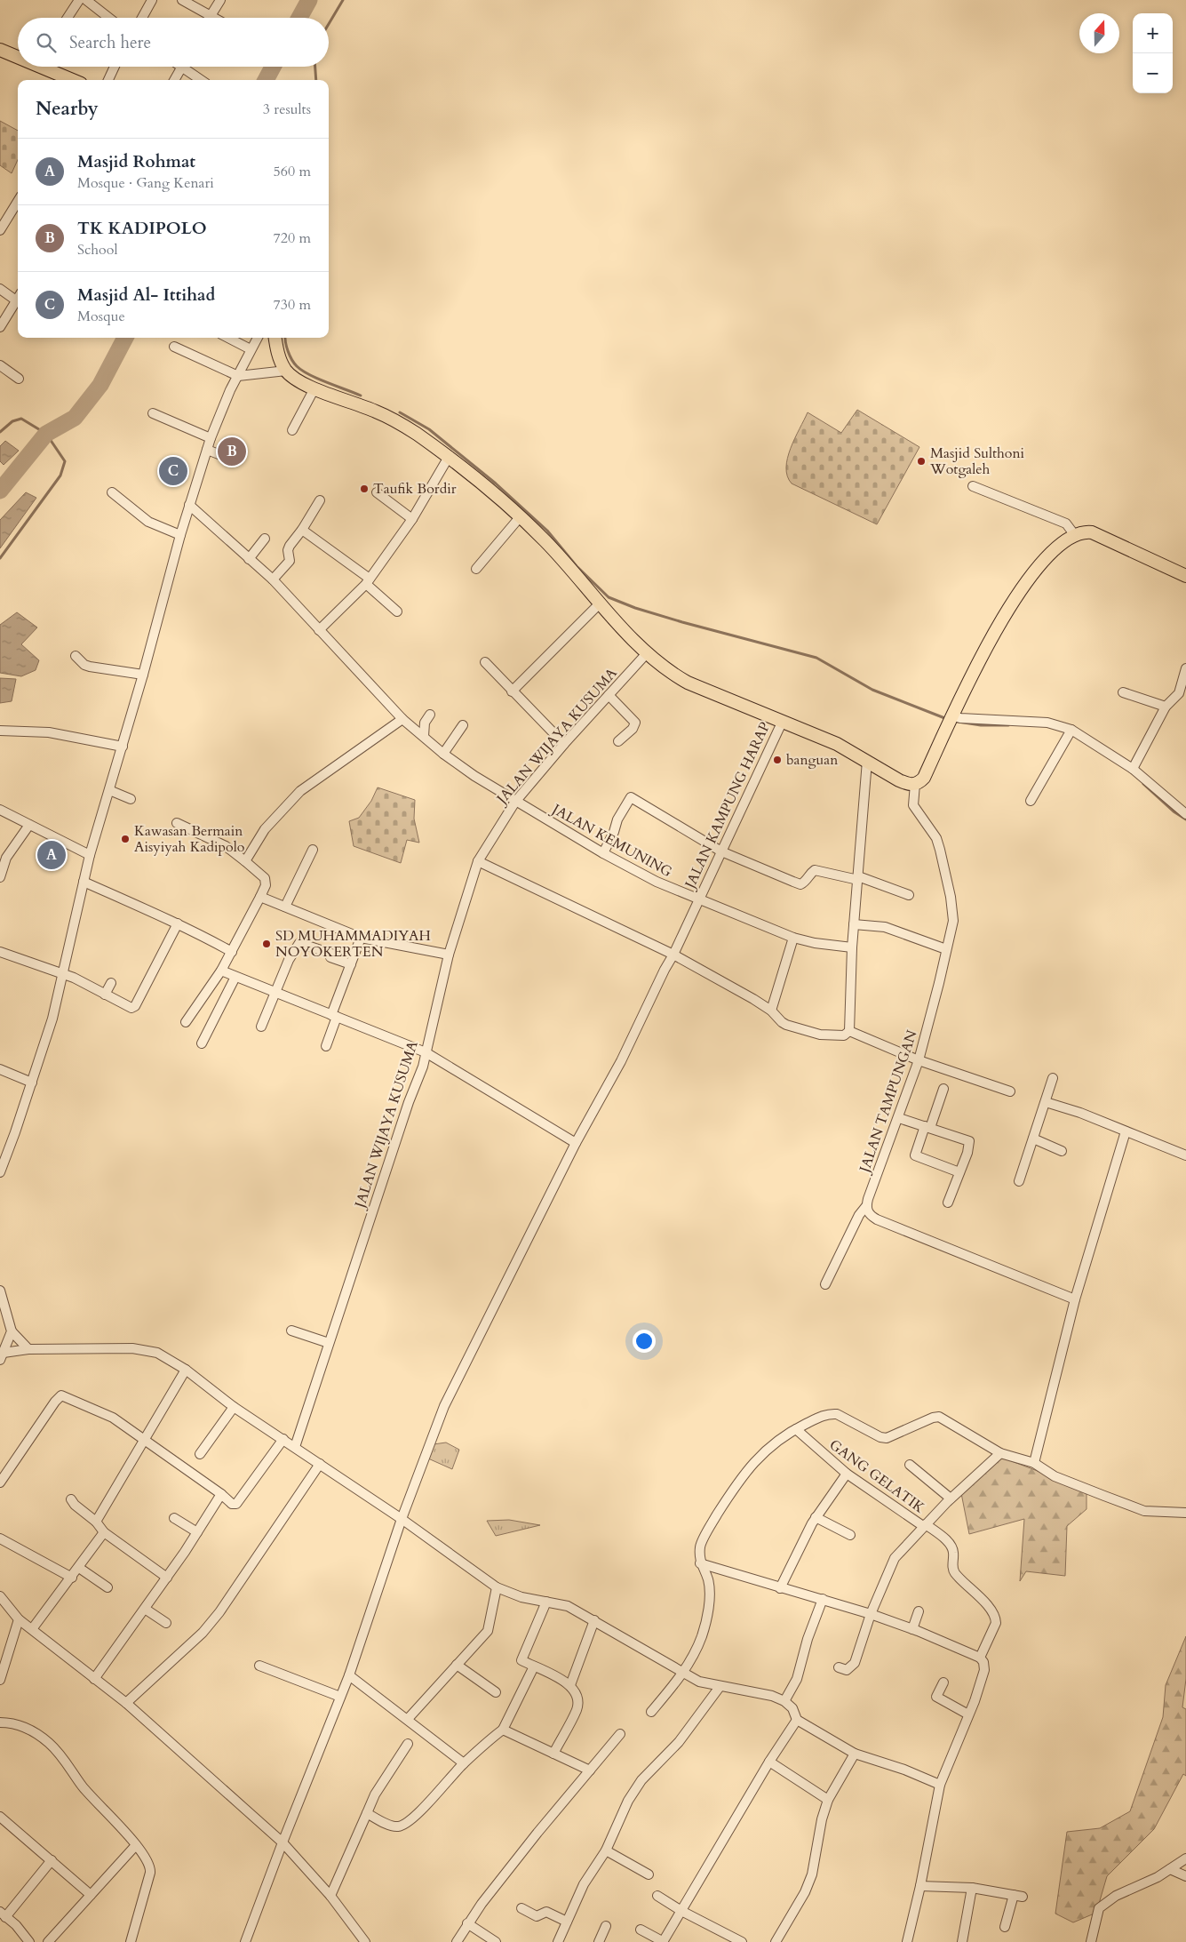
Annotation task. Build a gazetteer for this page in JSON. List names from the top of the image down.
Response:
{
  "streets": {
    "street": [
      "JALAN WIJAYA KUSUMA",
      "JALAN KAMPUNG HARAP",
      "JALAN KEMUNING",
      "JALAN TAMPUNGAN",
      "GANG GELATIK"
    ]
  },
  "crossings": [
    ["JALAN WIJAYA KUSUMA", "JALAN KEMUNING"],
    ["JALAN KAMPUNG HARAP", "JALAN KEMUNING"]
  ],
  "places": [
    "Masjid Sulthoni Wotgaleh",
    "Taufik Bordir",
    "banguan",
    "Kawasan Bermain Aisyiyah Kadipolo",
    "SD MUHAMMADIYAH NOYOKERTEN"
  ],
  "north": "top",
  "page": {
    "map_buttons": ["+", "−"],
    "search": "Search here",
    "heading": ["Nearby", "3 results"],
    "list": [
      {
        "mark": "A",
        "name": "Masjid Rohmat",
        "note": "Mosque · Gang Kenari",
        "value": "560 m"
      },
      {
        "mark": "B",
        "name": "TK KADIPOLO",
        "note": "School",
        "value": "720 m"
      },
      {
        "mark": "C",
        "name": "Masjid Al- Ittihad",
        "note": "Mosque",
        "value": "730 m"
      }
    ],
    "pins": ["B", "C", "A"]
  }
}
